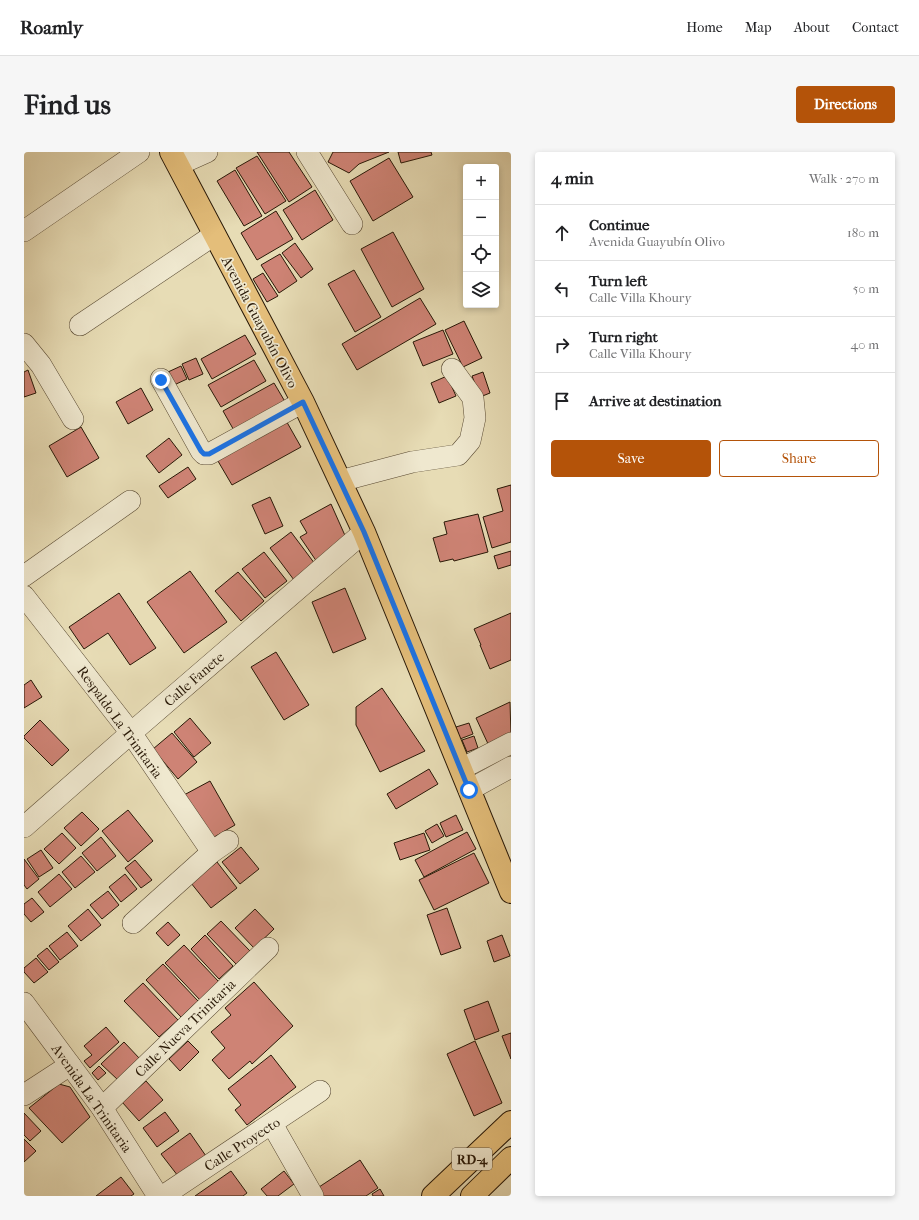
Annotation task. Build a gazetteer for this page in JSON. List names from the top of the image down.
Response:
{
  "streets": {
    "main road": ["Avenida Guayubín Olivo", "RD-4"],
    "street": [
      "Calle Fanete",
      "Respaldo La Trinitaria",
      "Calle Nueva Trinitaria",
      "Avenida La Trinitaria",
      "Calle Proyecto"
    ]
  },
  "crossings": [
    ["Avenida Guayubín Olivo", "Calle Fanete"],
    ["Calle Fanete", "Respaldo La Trinitaria"],
    ["Calle Nueva Trinitaria", "Avenida La Trinitaria"]
  ],
  "page": {
    "header": "Roamly",
    "nav": [
      "Home",
      "Map",
      "About",
      "Contact"
    ],
    "buttons": [
      "Directions",
      ["Save", "Share"]
    ],
    "title": "Find us",
    "heading": ["4 min", "Walk · 270 m"],
    "map_buttons": ["+", "−"],
    "list": [
      ["Continue", "Avenida Guayubín Olivo", "180 m"],
      ["Turn left", "Calle Villa Khoury", "50 m"],
      ["Turn right", "Calle Villa Khoury", "40 m"],
      "Arrive at destination"
    ]
  }
}
